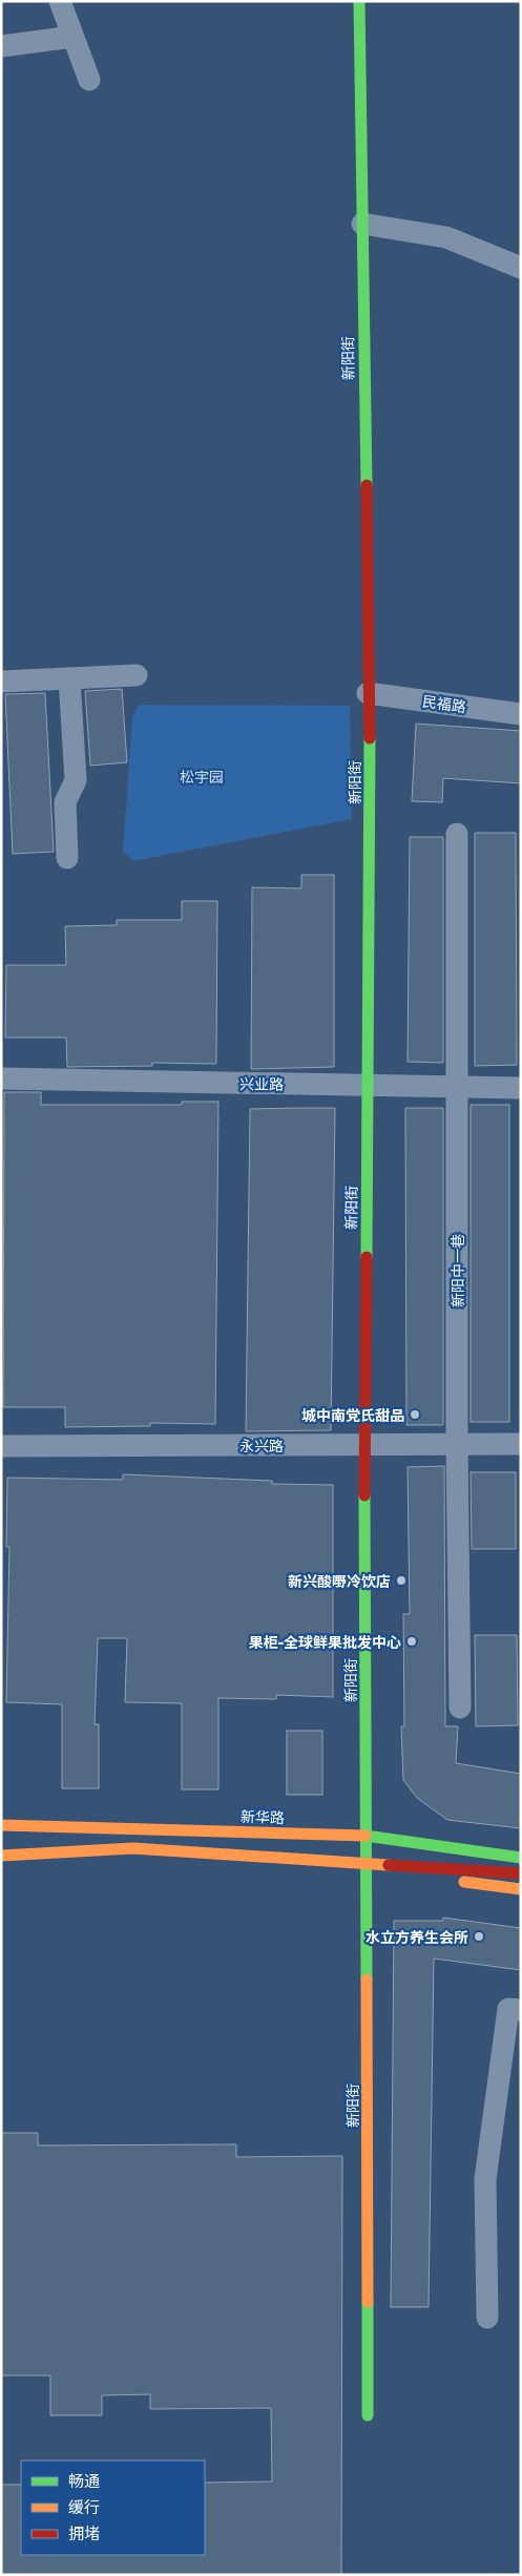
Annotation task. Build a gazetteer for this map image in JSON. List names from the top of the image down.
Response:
{
  "streets": {
    "street": [
      "新阳街",
      "民福路",
      "兴业路",
      "新阳中一巷",
      "永兴路",
      "新华路"
    ]
  },
  "crossings": [
    ["新阳街", "民福路"],
    ["新阳街", "兴业路"],
    ["新阳街", "永兴路"],
    ["新阳街", "新华路"],
    ["兴业路", "新阳中一巷"],
    ["新阳中一巷", "永兴路"]
  ],
  "parks": ["松宇园"],
  "places": [
    "城中南党氏甜品",
    "新兴酸嘢冷饮店",
    "果柜-全球鲜果批发中心",
    "水立方养生会所"
  ],
  "legend": ["畅通", "缓行", "拥堵"]
}
